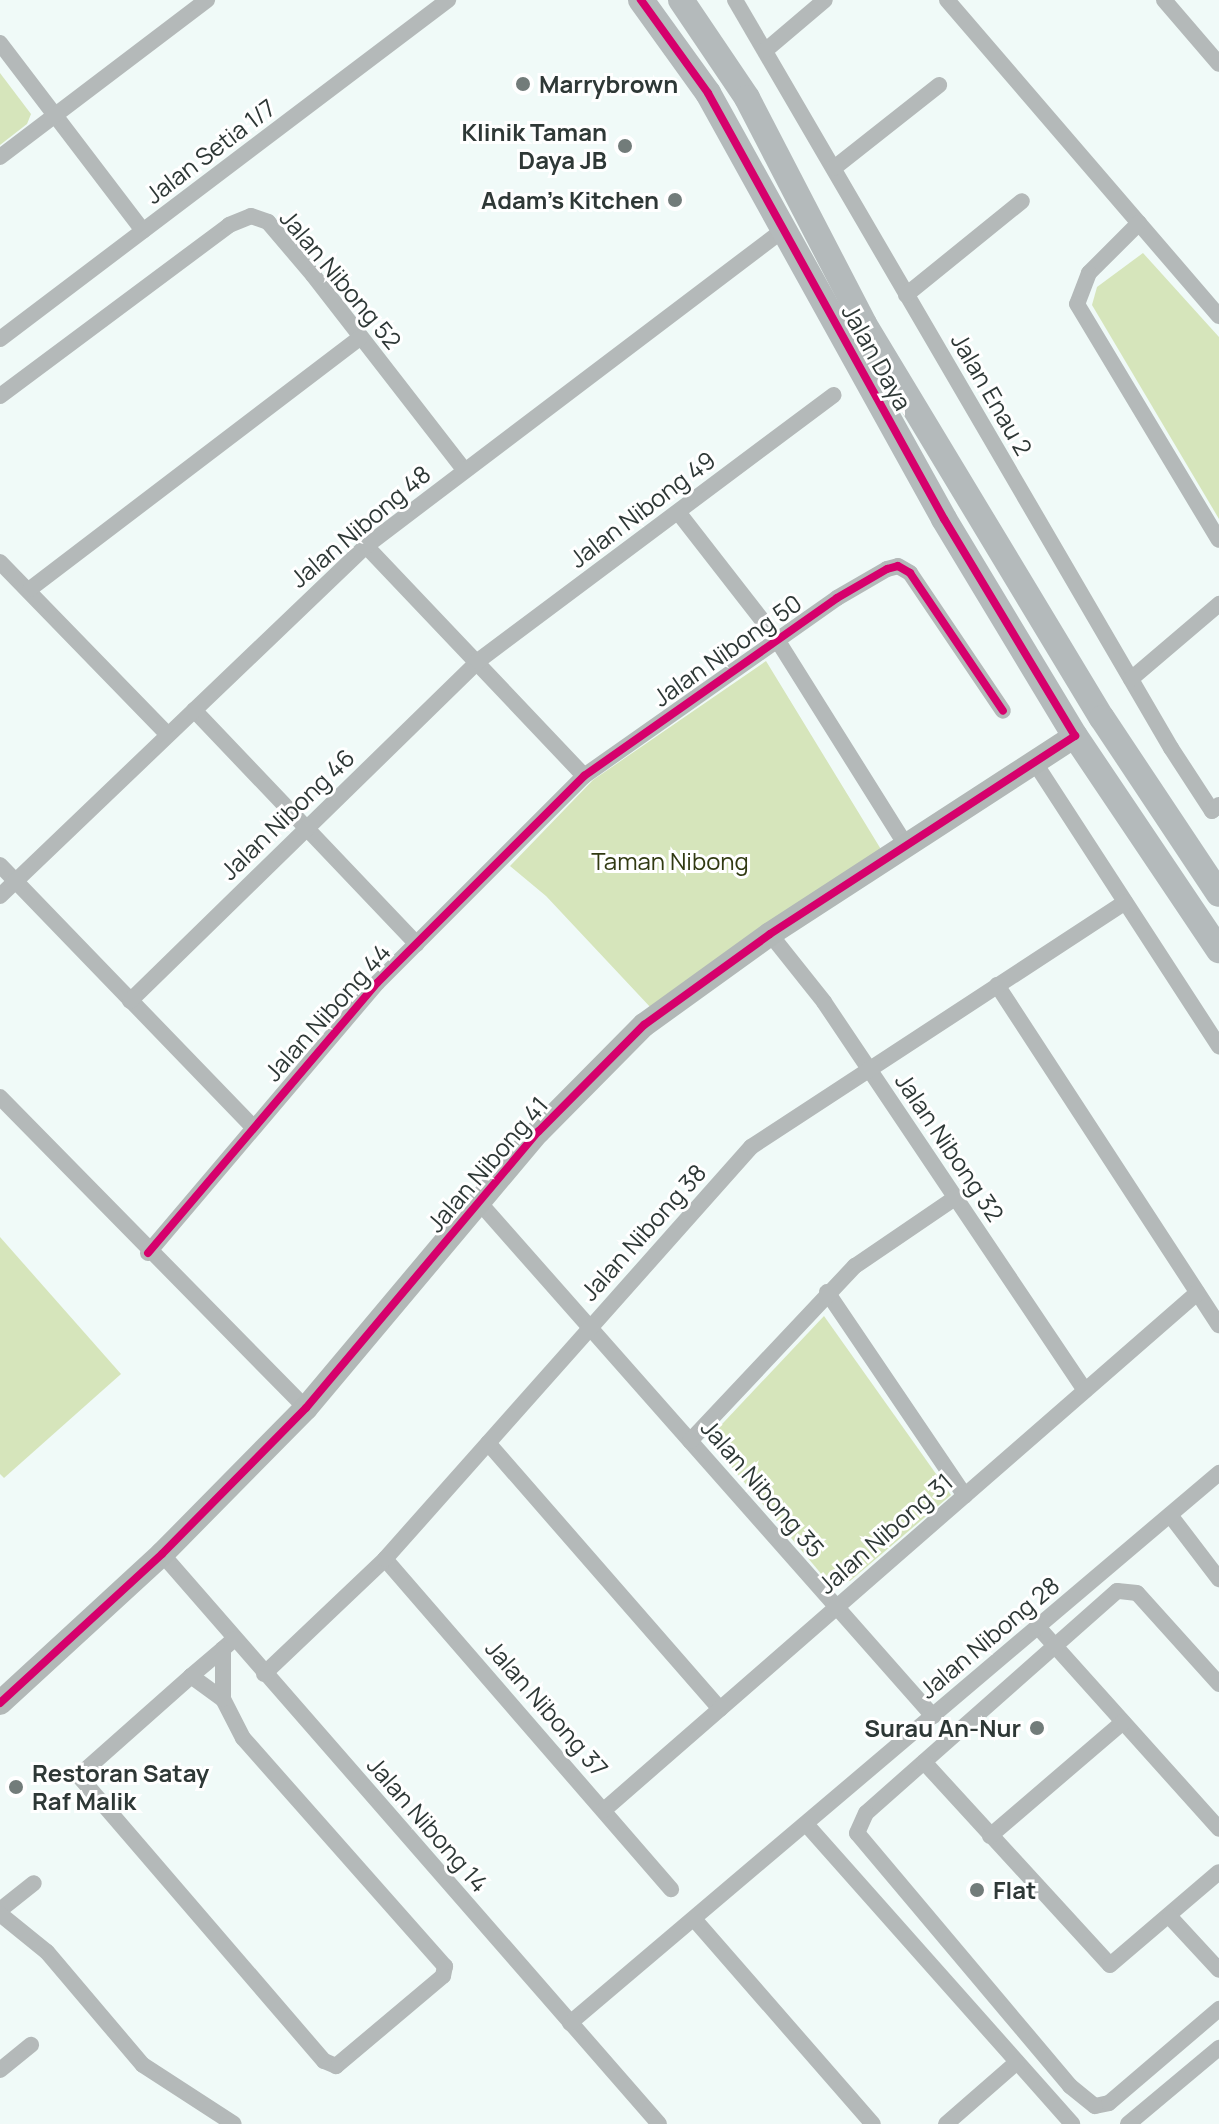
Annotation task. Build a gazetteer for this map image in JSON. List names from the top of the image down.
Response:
{
  "streets": {
    "main road": ["Jalan Daya", "Jalan Nibong 41"],
    "street": [
      "Jalan Setia 1/7",
      "Jalan Nibong 52",
      "Jalan Enau 2",
      "Jalan Nibong 49",
      "Jalan Nibong 48",
      "Jalan Nibong 50",
      "Jalan Nibong 46",
      "Jalan Nibong 44",
      "Jalan Nibong 32",
      "Jalan Nibong 38",
      "Jalan Nibong 35",
      "Jalan Nibong 31",
      "Jalan Nibong 28",
      "Jalan Nibong 37",
      "Jalan Nibong 14"
    ]
  },
  "crossings": [
    ["Jalan Nibong 52", "Jalan Nibong 48"],
    ["Jalan Daya", "Jalan Nibong 48"],
    ["Jalan Daya", "Jalan Nibong 41"],
    ["Jalan Nibong 49", "Jalan Nibong 46"],
    ["Jalan Nibong 50", "Jalan Nibong 44"],
    ["Jalan Nibong 32", "Jalan Nibong 41"],
    ["Jalan Nibong 32", "Jalan Nibong 38"],
    ["Jalan Nibong 32", "Jalan Nibong 31"],
    ["Jalan Nibong 41", "Jalan Nibong 35"],
    ["Jalan Nibong 41", "Jalan Nibong 14"],
    ["Jalan Nibong 38", "Jalan Nibong 35"],
    ["Jalan Nibong 38", "Jalan Nibong 37"],
    ["Jalan Nibong 38", "Jalan Nibong 14"],
    ["Jalan Nibong 35", "Jalan Nibong 31"],
    ["Jalan Nibong 35", "Jalan Nibong 28"],
    ["Jalan Nibong 31", "Jalan Nibong 37"],
    ["Jalan Nibong 28", "Jalan Nibong 14"]
  ],
  "parks": ["Taman Nibong"],
  "places": [
    "Marrybrown",
    "Klinik Taman Daya JB",
    "Adam’s Kitchen",
    "Surau An-Nur",
    "Restoran Satay Raf Malik",
    "Flat"
  ]
}
